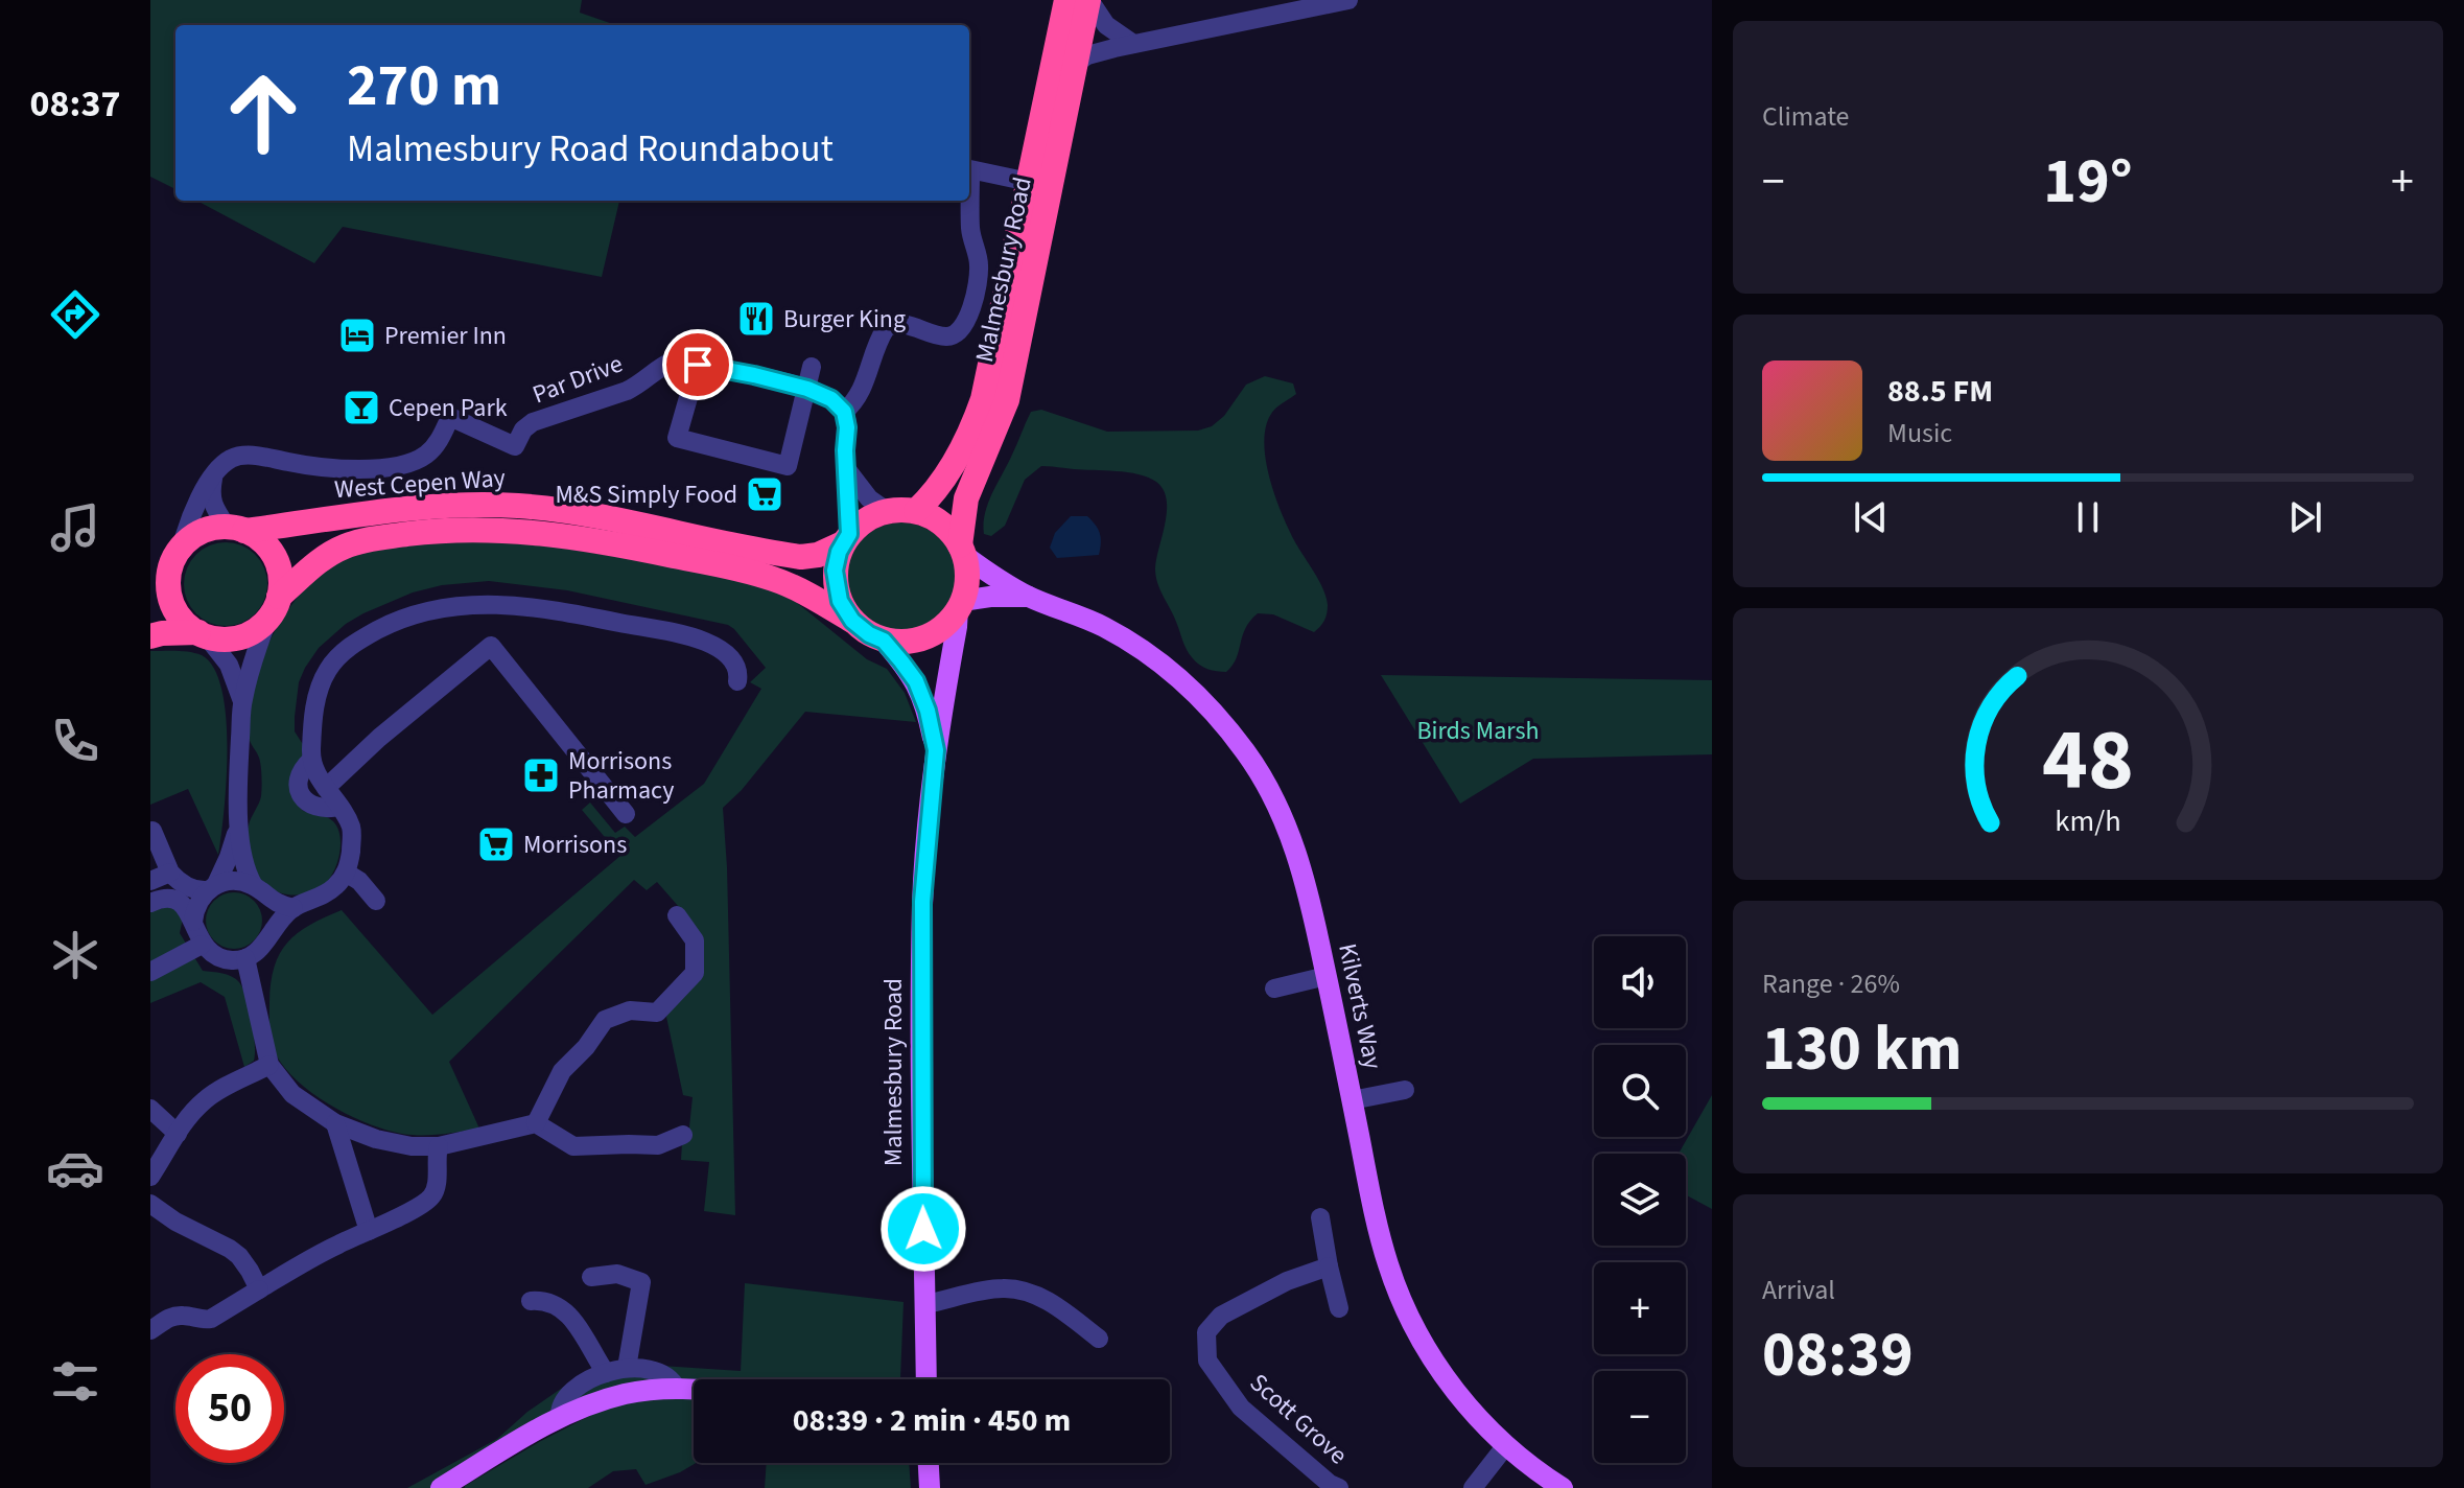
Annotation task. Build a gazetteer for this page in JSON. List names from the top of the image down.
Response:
{
  "streets": {
    "highway": ["Malmesbury Road", "West Cepen Way"],
    "main road": ["Kilverts Way"],
    "street": ["Par Drive", "Scott Grove"]
  },
  "crossings": [
    ["Malmesbury Road", "West Cepen Way"],
    ["Malmesbury Road", "Kilverts Way"],
    ["West Cepen Way", "Kilverts Way"]
  ],
  "parks": ["Birds Marsh"],
  "places": {
    "restaurant": ["Burger King"],
    "hotel": ["Premier Inn"],
    "bar": ["Cepen Park"],
    "supermarket": ["M&S Simply Food", "Morrisons"],
    "pharmacy": ["Morrisons Pharmacy"]
  },
  "page": {
    "tabs": "08:37",
    "tile": [
      "Climate",
      ["Range · 26%", "130 km"],
      ["Arrival", "08:39"]
    ],
    "turn": ["270 m", "Malmesbury Road Roundabout"],
    "heat": ["−", "19°", "+"],
    "song": ["88.5 FM", "Music"],
    "map_buttons": ["+", "−"],
    "limit": "50",
    "trip": "08:39 · 2 min · 450 m",
    "gauge": ["48", "km/h"]
  }
}
